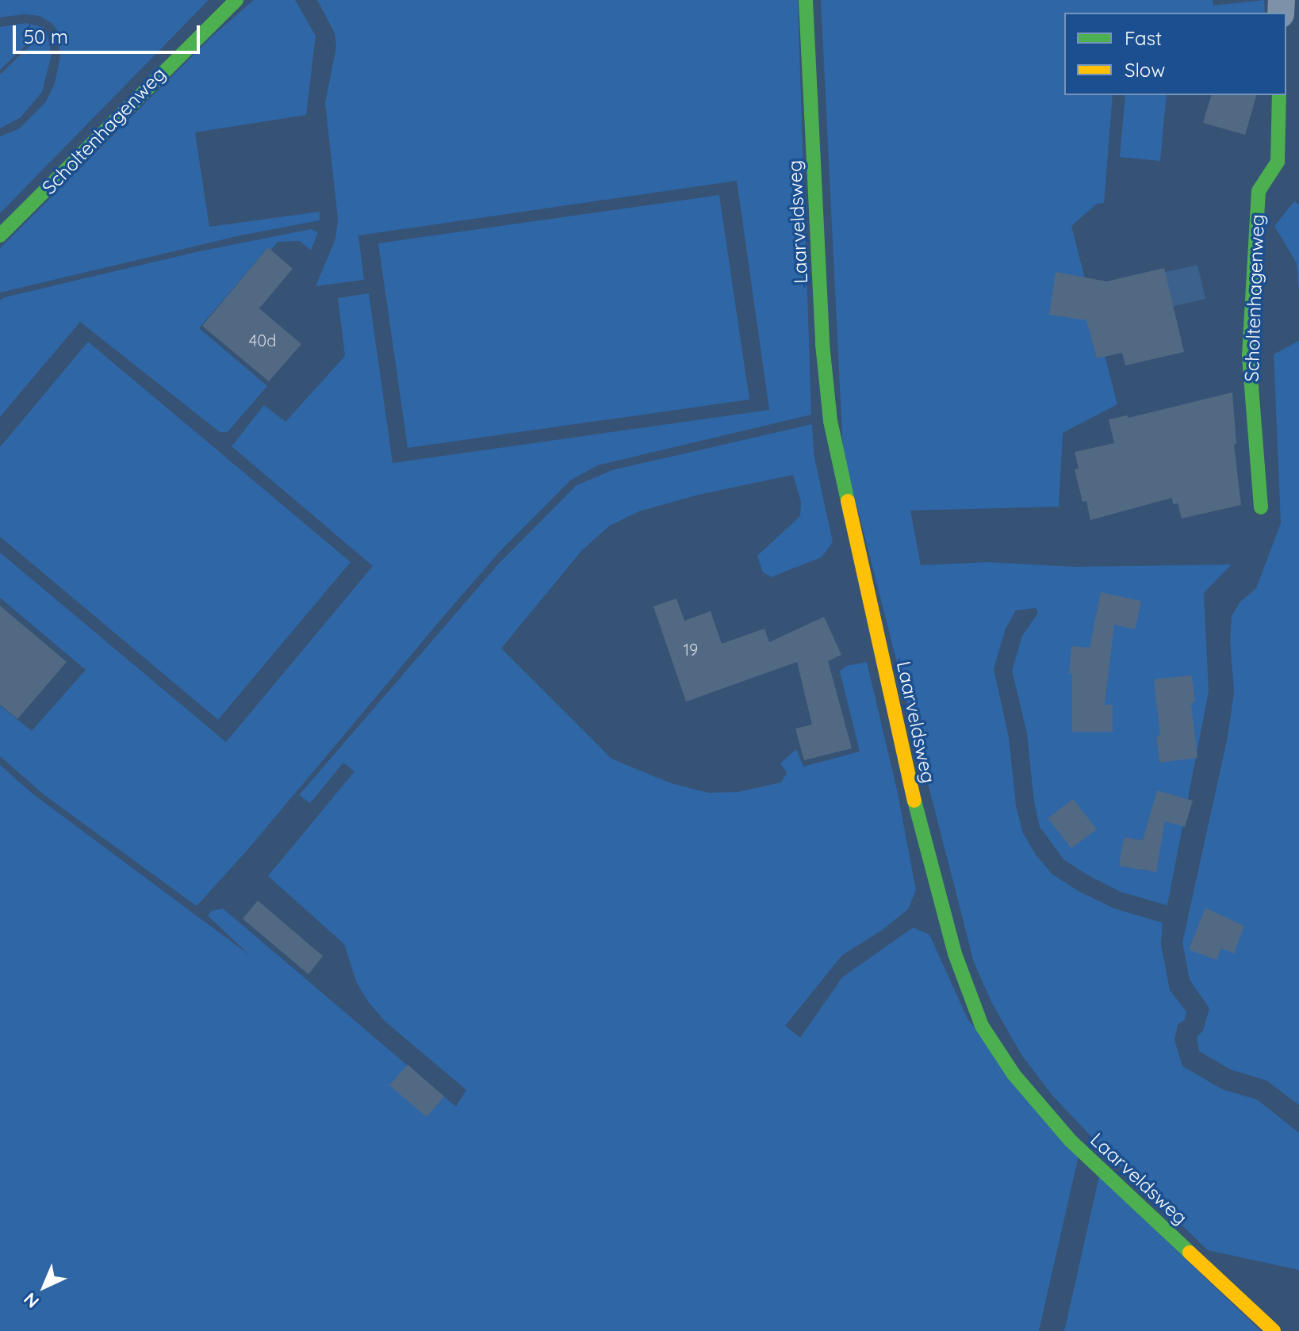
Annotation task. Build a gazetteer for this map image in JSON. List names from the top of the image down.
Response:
{
  "streets": {
    "street": ["Scholtenhagenweg", "Laarveldsweg"]
  },
  "house_numbers": ["40d", "19"],
  "legend": ["Fast", "Slow"],
  "scale_bar": "50 m",
  "north": "bottom left"
}
